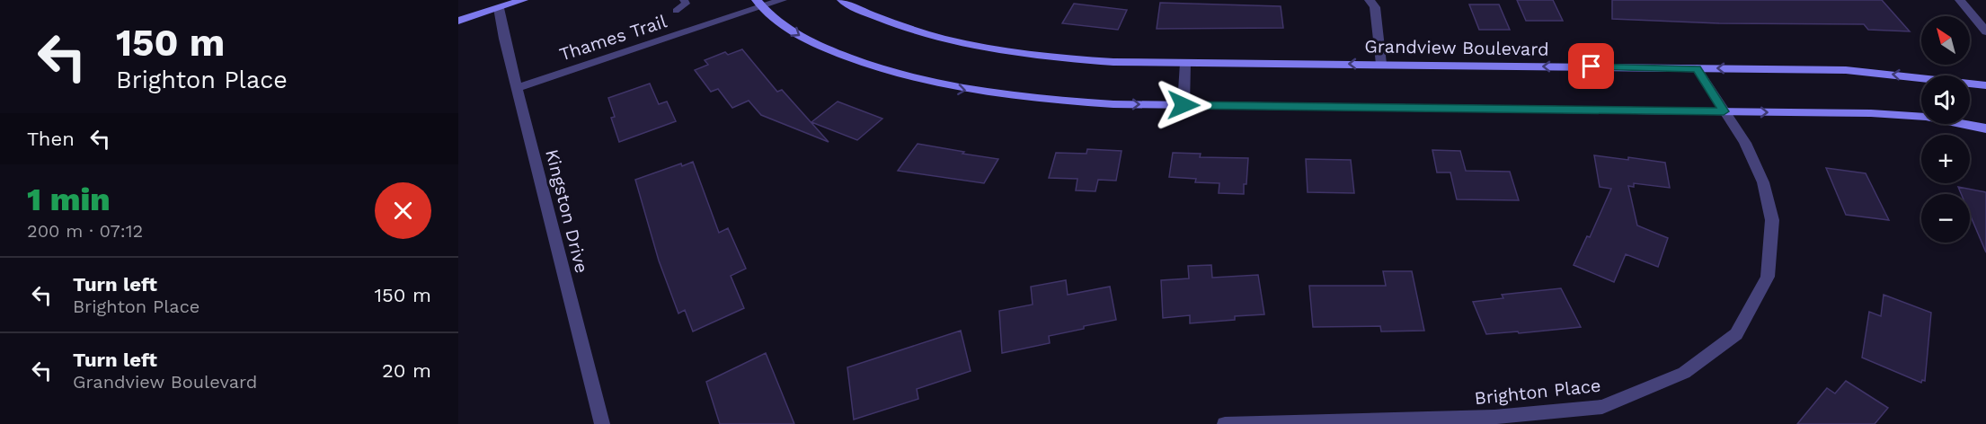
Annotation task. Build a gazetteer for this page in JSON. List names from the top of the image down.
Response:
{
  "streets": {
    "street": [
      "Thames Trail",
      "Grandview Boulevard",
      "Kingston Drive",
      "Brighton Place"
    ]
  },
  "crossings": [
    ["Thames Trail", "Kingston Drive"],
    ["Grandview Boulevard", "Brighton Place"]
  ],
  "north": "top left",
  "page": {
    "turn": ["150 m", "Brighton Place"],
    "map_buttons": ["+", "−"],
    "then": "Then",
    "heading": ["1 min", "200 m · 07:12"],
    "list": [
      {
        "name": "Turn left",
        "note": "Brighton Place",
        "value": "150 m"
      },
      {
        "name": "Turn left",
        "note": "Grandview Boulevard",
        "value": "20 m"
      }
    ]
  }
}
